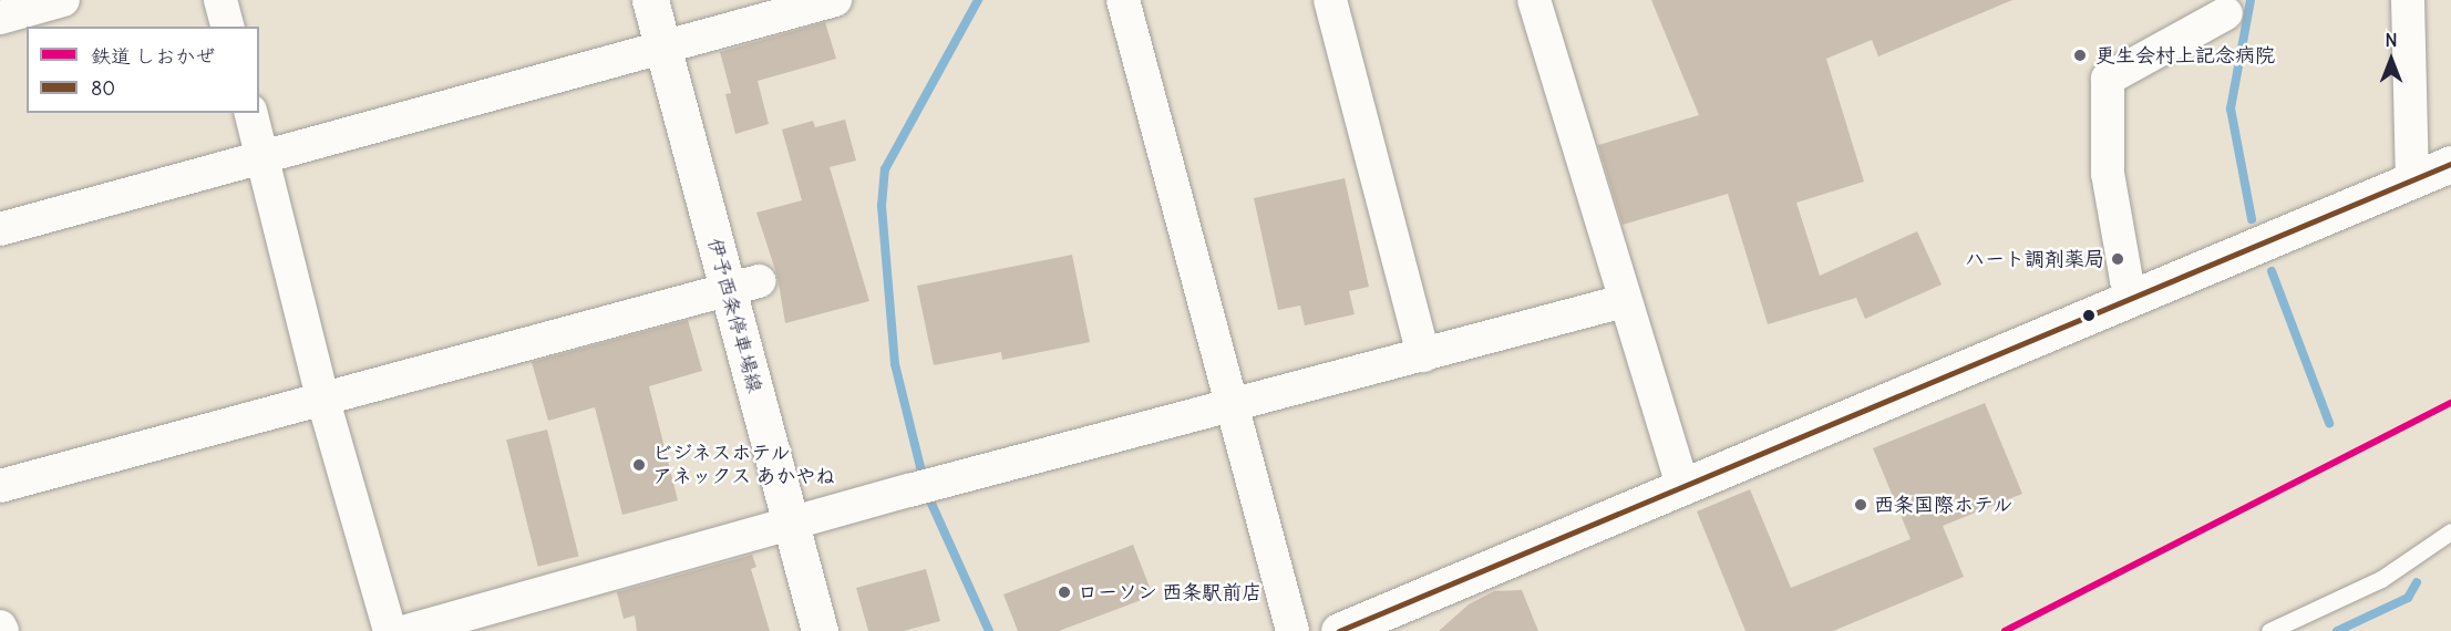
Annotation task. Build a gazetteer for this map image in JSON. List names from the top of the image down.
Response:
{
  "streets": {
    "street": ["伊予西条停車場線"]
  },
  "places": [
    "更生会村上記念病院",
    "ハート調剤薬局",
    "ビジネスホテル アネックス あかやね",
    "西条国際ホテル",
    "ローソン 西条駅前店"
  ],
  "lines": ["transit line 80", "rail line しおかぜ"],
  "legend": ["鉄道 しおかぜ", "80"],
  "north": "top"
}
